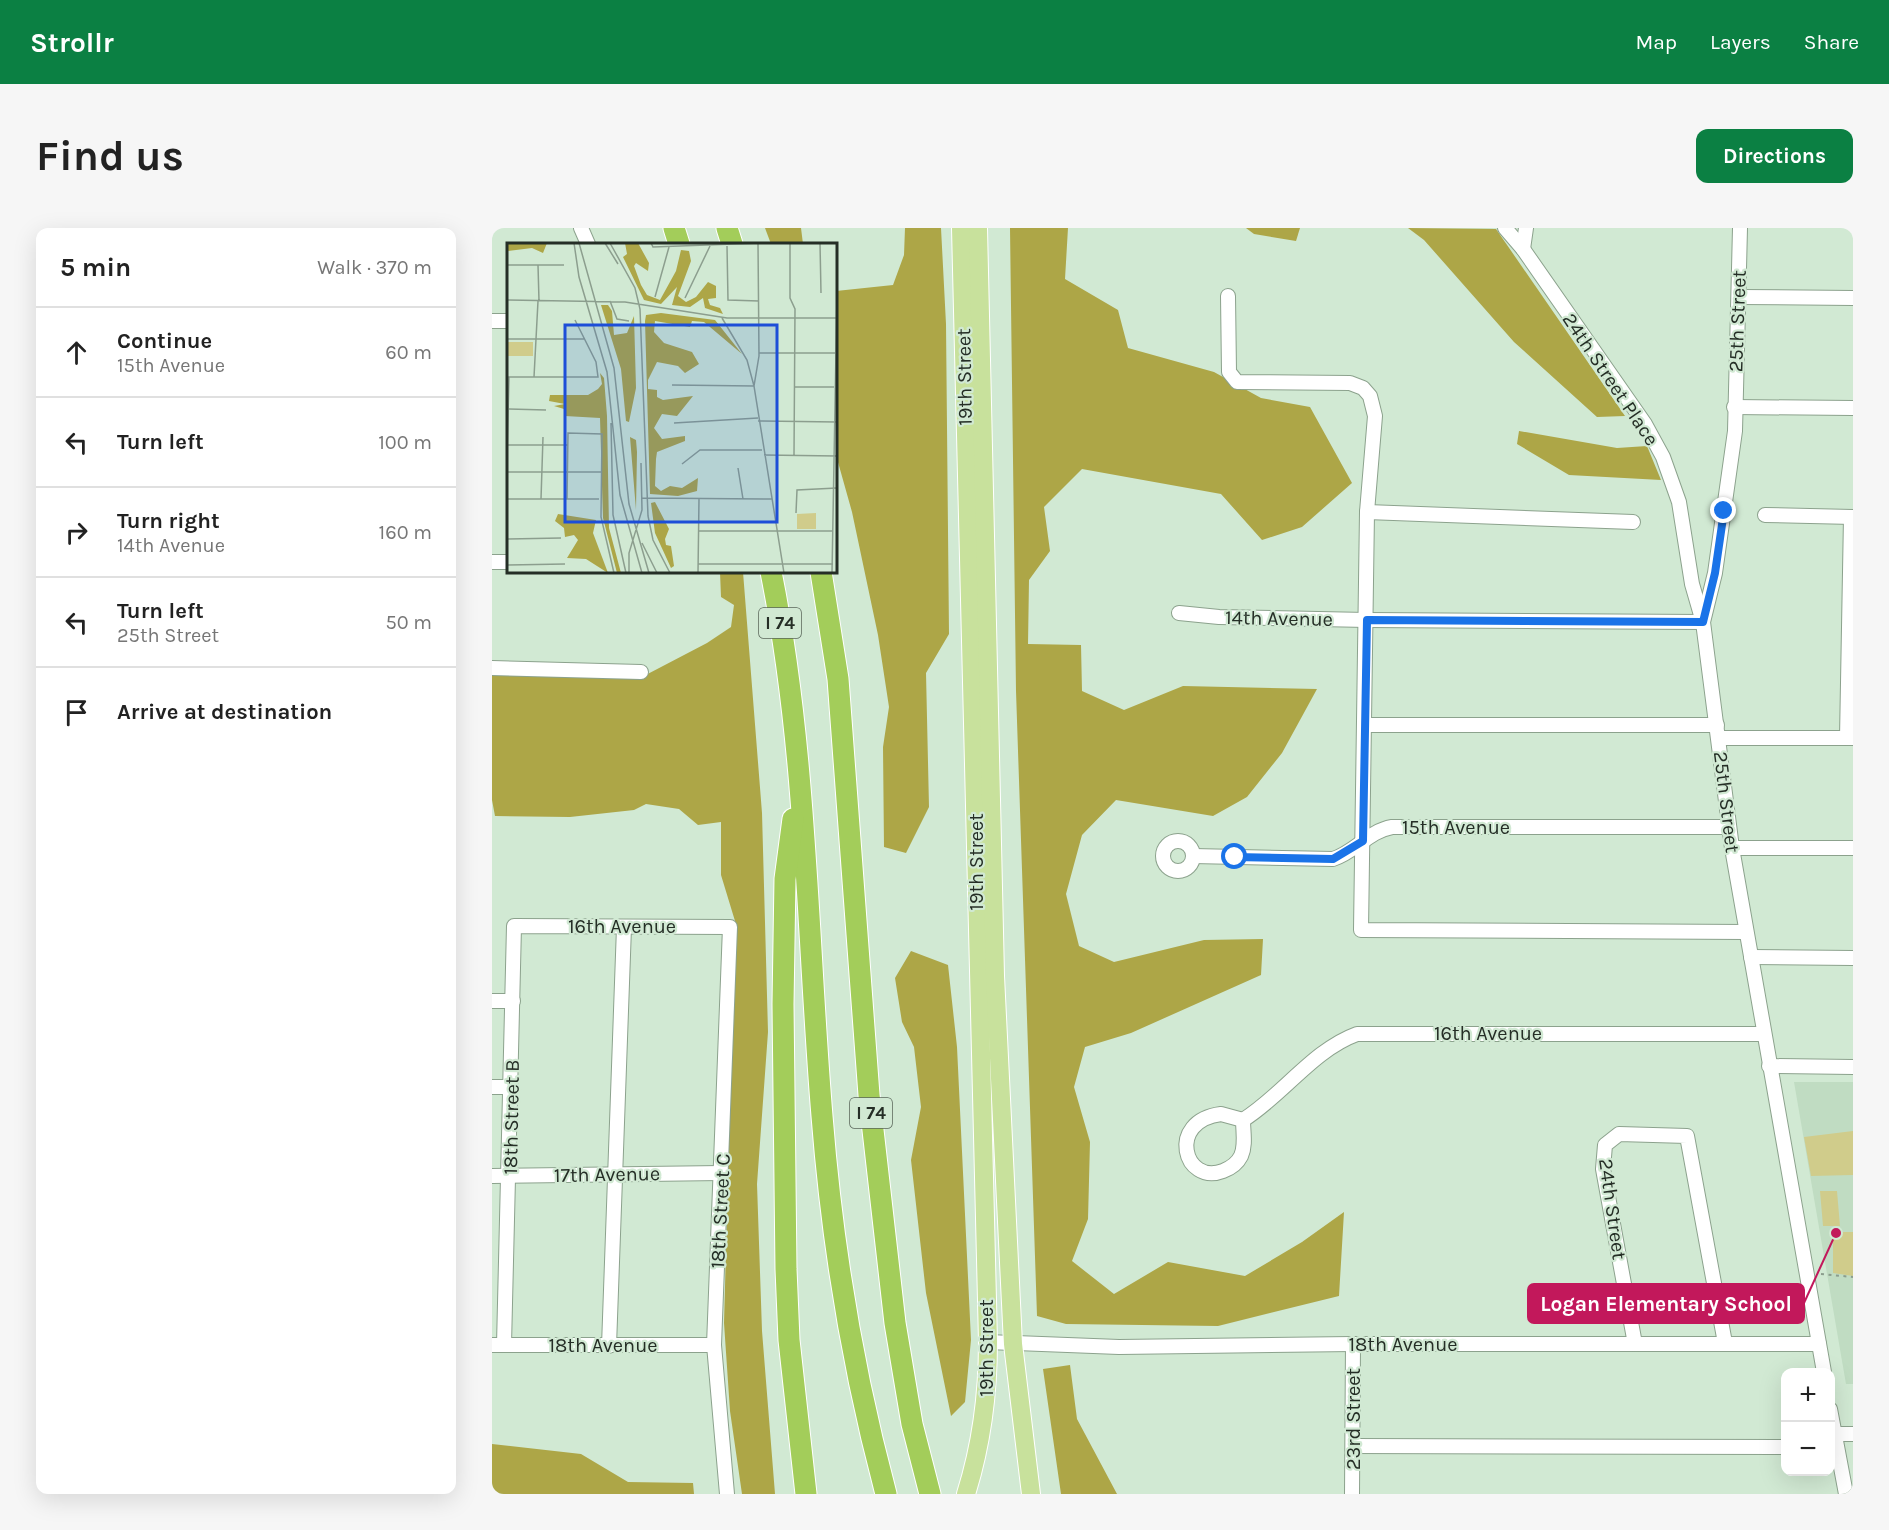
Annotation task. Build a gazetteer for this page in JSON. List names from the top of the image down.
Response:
{
  "streets": {
    "highway": ["I 74"],
    "main road": ["19th Street"],
    "street": [
      "25th Street",
      "24th Street Place",
      "14th Avenue",
      "15th Avenue",
      "16th Avenue",
      "18th Street B",
      "17th Avenue",
      "24th Street",
      "18th Street C",
      "18th Avenue",
      "23rd Street"
    ]
  },
  "crossings": [
    ["25th Street", "24th Street Place"],
    ["25th Street", "14th Avenue"],
    ["25th Street", "15th Avenue"],
    ["25th Street", "16th Avenue"],
    ["25th Street", "18th Avenue"],
    ["19th Street", "18th Avenue"],
    ["24th Street Place", "14th Avenue"],
    ["16th Avenue", "18th Street B"],
    ["16th Avenue", "18th Street C"],
    ["18th Street B", "17th Avenue"],
    ["18th Street B", "18th Avenue"],
    ["17th Avenue", "18th Street C"],
    ["24th Street", "18th Avenue"],
    ["18th Street C", "18th Avenue"],
    ["18th Avenue", "23rd Street"]
  ],
  "places": ["Logan Elementary School"],
  "page": {
    "header": "Strollr",
    "nav": ["Map", "Layers", "Share"],
    "buttons": "Directions",
    "title": "Find us",
    "heading": ["5 min", "Walk · 370 m"],
    "list": [
      ["Continue", "15th Avenue", "60 m"],
      ["Turn left", "100 m"],
      ["Turn right", "14th Avenue", "160 m"],
      ["Turn left", "25th Street", "50 m"],
      "Arrive at destination"
    ],
    "map_buttons": ["+", "−"]
  }
}
